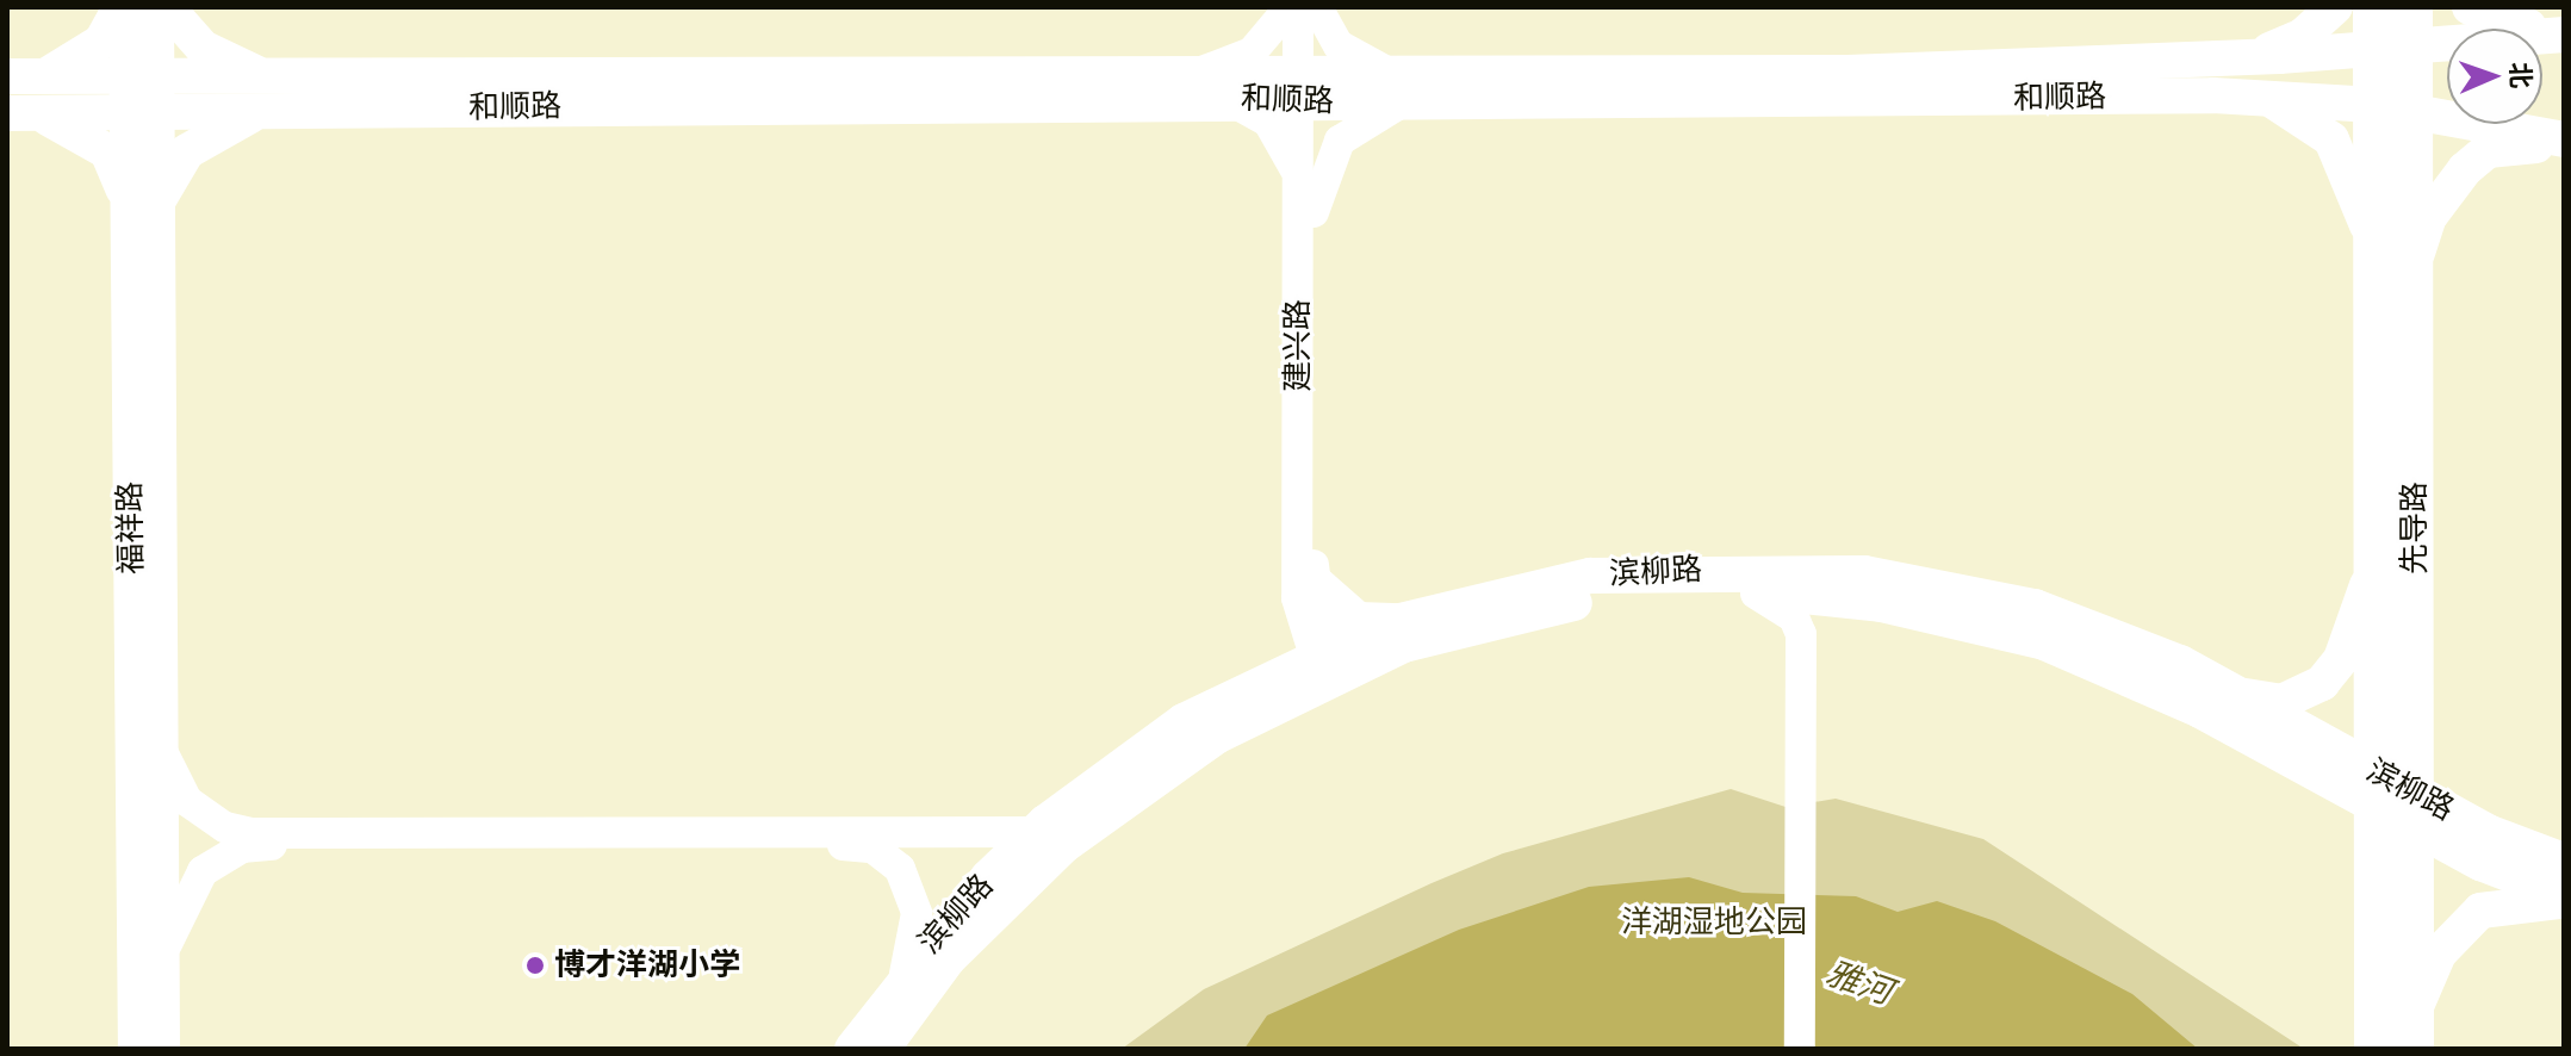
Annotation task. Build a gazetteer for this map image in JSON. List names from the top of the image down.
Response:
{
  "streets": {
    "main road": [
      "和顺路",
      "福祥路",
      "先导路",
      "滨柳路"
    ],
    "street": ["建兴路"]
  },
  "crossings": [
    ["和顺路", "建兴路"],
    ["和顺路", "福祥路"],
    ["和顺路", "先导路"],
    ["先导路", "滨柳路"]
  ],
  "water": ["雅河"],
  "parks": ["洋湖湿地公园"],
  "places": ["博才洋湖小学"],
  "north": "right"
}
